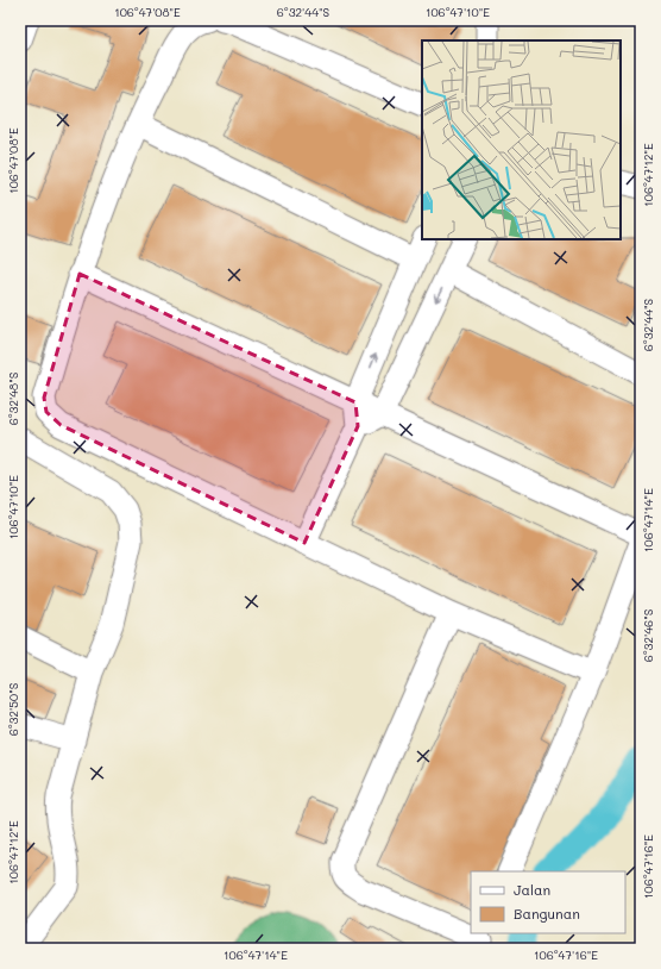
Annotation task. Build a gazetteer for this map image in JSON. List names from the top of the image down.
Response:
{
  "legend": ["Jalan", "Bangunan"],
  "coordinates": [
    "106°47'08\"E",
    "6°32'44\"S",
    "106°47'10\"E",
    "106°47'12\"E",
    "6°32'48\"S",
    "106°47'14\"E",
    "6°32'46\"S",
    "6°32'50\"S",
    "106°47'16\"E"
  ]
}
